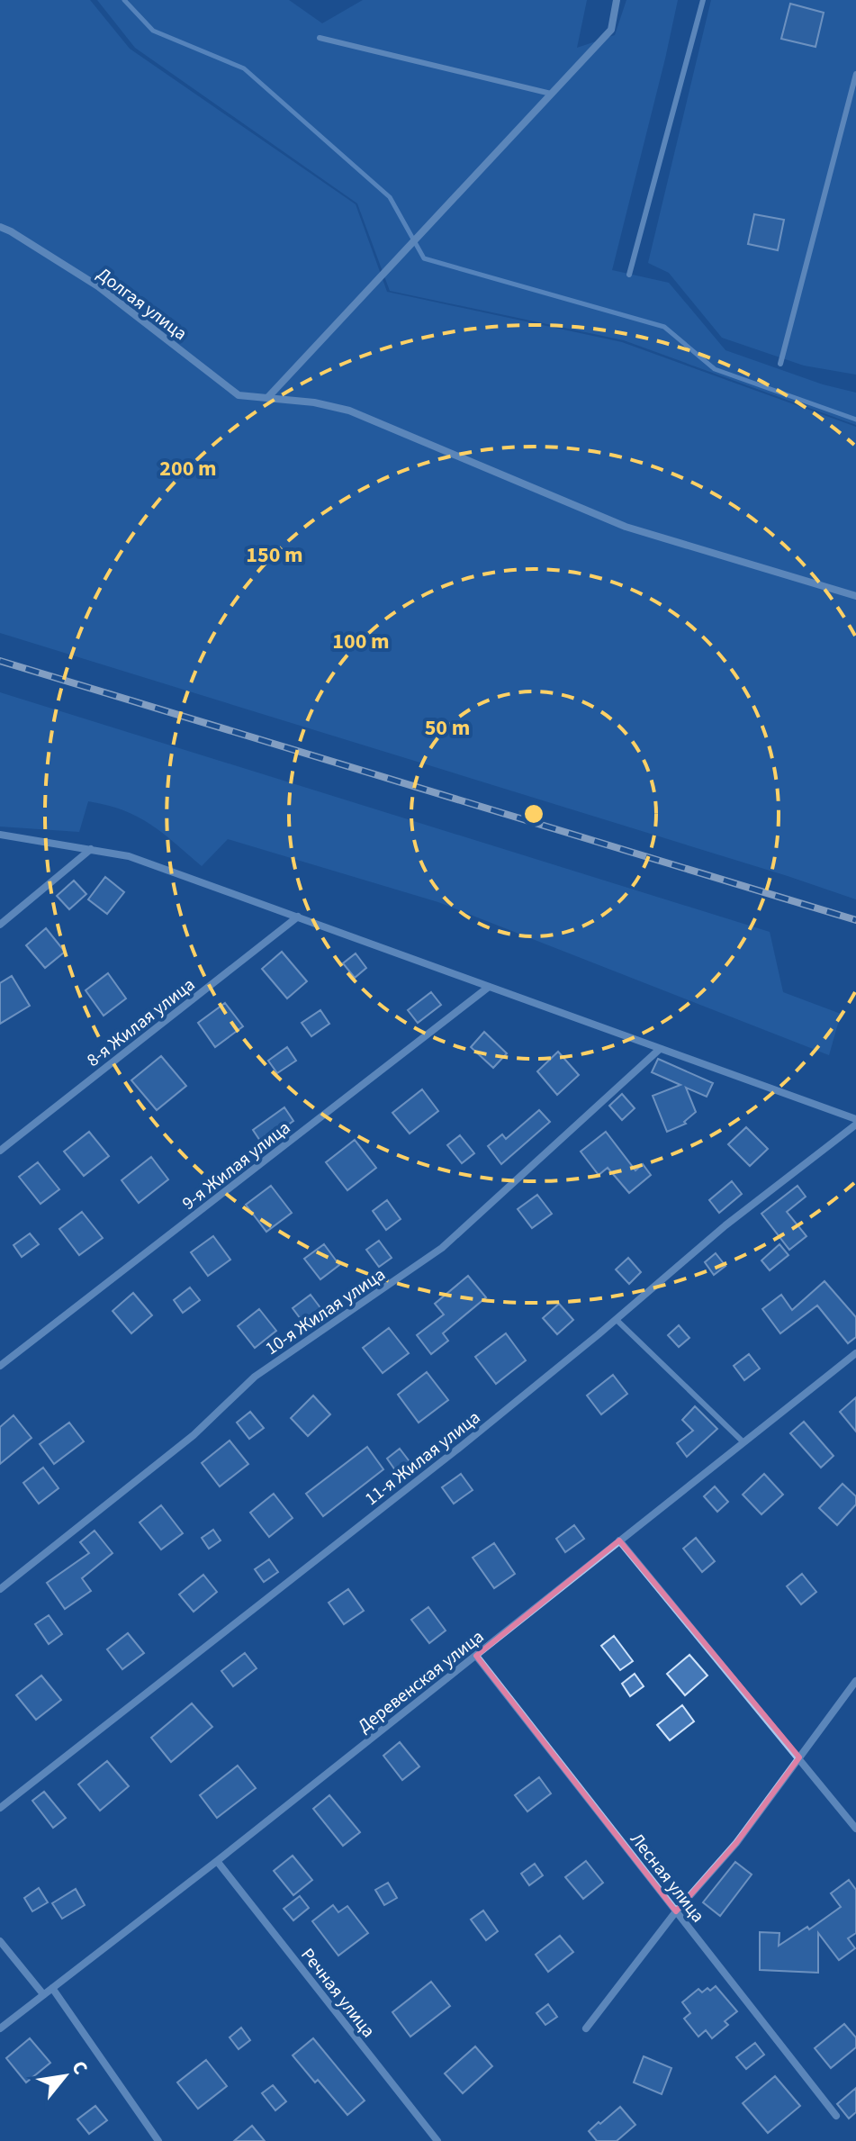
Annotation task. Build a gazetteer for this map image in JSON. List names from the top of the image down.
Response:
{
  "streets": {
    "street": [
      "Долгая улица",
      "8-я Жилая улица",
      "9-я Жилая улица",
      "10-я Жилая улица",
      "11-я Жилая улица",
      "Деревенская улица",
      "Лесная улица",
      "Речная улица"
    ]
  },
  "crossings": [
    ["Деревенская улица", "Лесная улица"],
    ["Деревенская улица", "Речная улица"]
  ],
  "north": "top right",
  "rings": [
    "200 m",
    "150 m",
    "100 m",
    "50 m"
  ]
}
